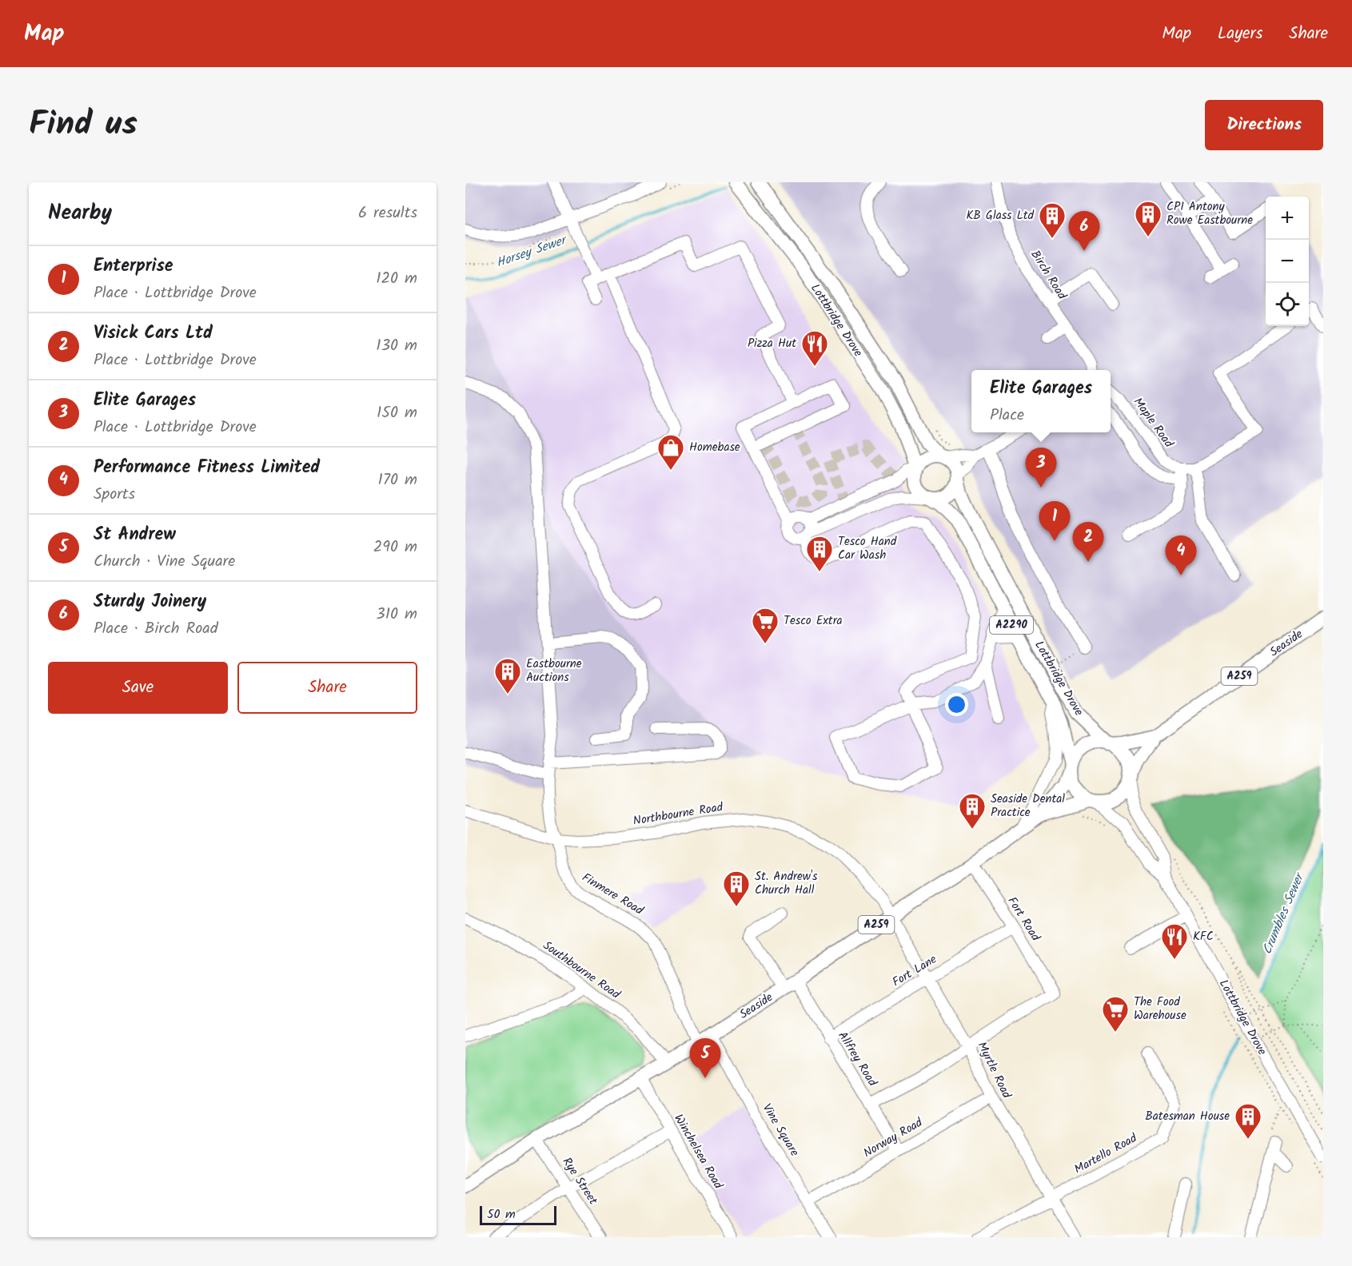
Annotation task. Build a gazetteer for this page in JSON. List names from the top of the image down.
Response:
{
  "streets": {
    "main road": [
      "Lottbridge Drove",
      "A2290",
      "Seaside",
      "A259"
    ],
    "street": [
      "Birch Road",
      "Maple Road",
      "Northbourne Road",
      "Finmere Road",
      "Fort Road",
      "Southbourne Road",
      "Fort Lane",
      "Allfrey Road",
      "Myrtle Road",
      "Vine Square",
      "Norway Road",
      "Winchelsea Road",
      "Martello Road",
      "Rye Street"
    ]
  },
  "crossings": [
    ["Lottbridge Drove", "Seaside"],
    ["Seaside", "Northbourne Road"],
    ["Seaside", "Finmere Road"],
    ["Seaside", "Fort Road"],
    ["Seaside", "Southbourne Road"],
    ["Seaside", "Allfrey Road"],
    ["Seaside", "Myrtle Road"],
    ["Seaside", "Vine Square"],
    ["Seaside", "Winchelsea Road"],
    ["Seaside", "Rye Street"],
    ["Northbourne Road", "Finmere Road"],
    ["Northbourne Road", "Myrtle Road"],
    ["Fort Road", "Fort Lane"],
    ["Fort Road", "Myrtle Road"],
    ["Fort Lane", "Allfrey Road"],
    ["Fort Lane", "Myrtle Road"],
    ["Allfrey Road", "Norway Road"],
    ["Myrtle Road", "Norway Road"],
    ["Myrtle Road", "Martello Road"],
    ["Vine Square", "Norway Road"]
  ],
  "water": ["Horsey Sewer", "Crumbles Sewer"],
  "places": {
    "building": [
      "CPI Antony Rowe Eastbourne",
      "KB Glass Ltd",
      "Tesco Hand Car Wash",
      "Eastbourne Auctions",
      "Seaside Dental Practice",
      "St. Andrew's Church Hall",
      "Batesman House"
    ],
    "restaurant": ["Pizza Hut", "KFC"],
    "shop": ["Homebase"],
    "supermarket": ["Tesco Extra", "The Food Warehouse"]
  },
  "scale_bar": "50 m",
  "page": {
    "header": "Map",
    "nav": ["Map", "Layers", "Share"],
    "title": "Find us",
    "buttons": [
      "Directions",
      ["Save", "Share"]
    ],
    "heading": ["Nearby", "6 results"],
    "map_buttons": ["+", "−"],
    "pins": [
      "6",
      "3",
      "1",
      "2",
      "4",
      "5"
    ],
    "list": [
      {
        "mark": "1",
        "name": "Enterprise",
        "note": "Place · Lottbridge Drove",
        "value": "120 m"
      },
      {
        "mark": "2",
        "name": "Visick Cars Ltd",
        "note": "Place · Lottbridge Drove",
        "value": "130 m"
      },
      {
        "mark": "3",
        "name": "Elite Garages",
        "note": "Place · Lottbridge Drove",
        "value": "150 m"
      },
      {
        "mark": "4",
        "name": "Performance Fitness Limited",
        "note": "Sports",
        "value": "170 m"
      },
      {
        "mark": "5",
        "name": "St Andrew",
        "note": "Church · Vine Square",
        "value": "290 m"
      },
      {
        "mark": "6",
        "name": "Sturdy Joinery",
        "note": "Place · Birch Road",
        "value": "310 m"
      }
    ],
    "popup": ["Elite Garages", "Place"],
    "scale": "50 m"
  }
}
